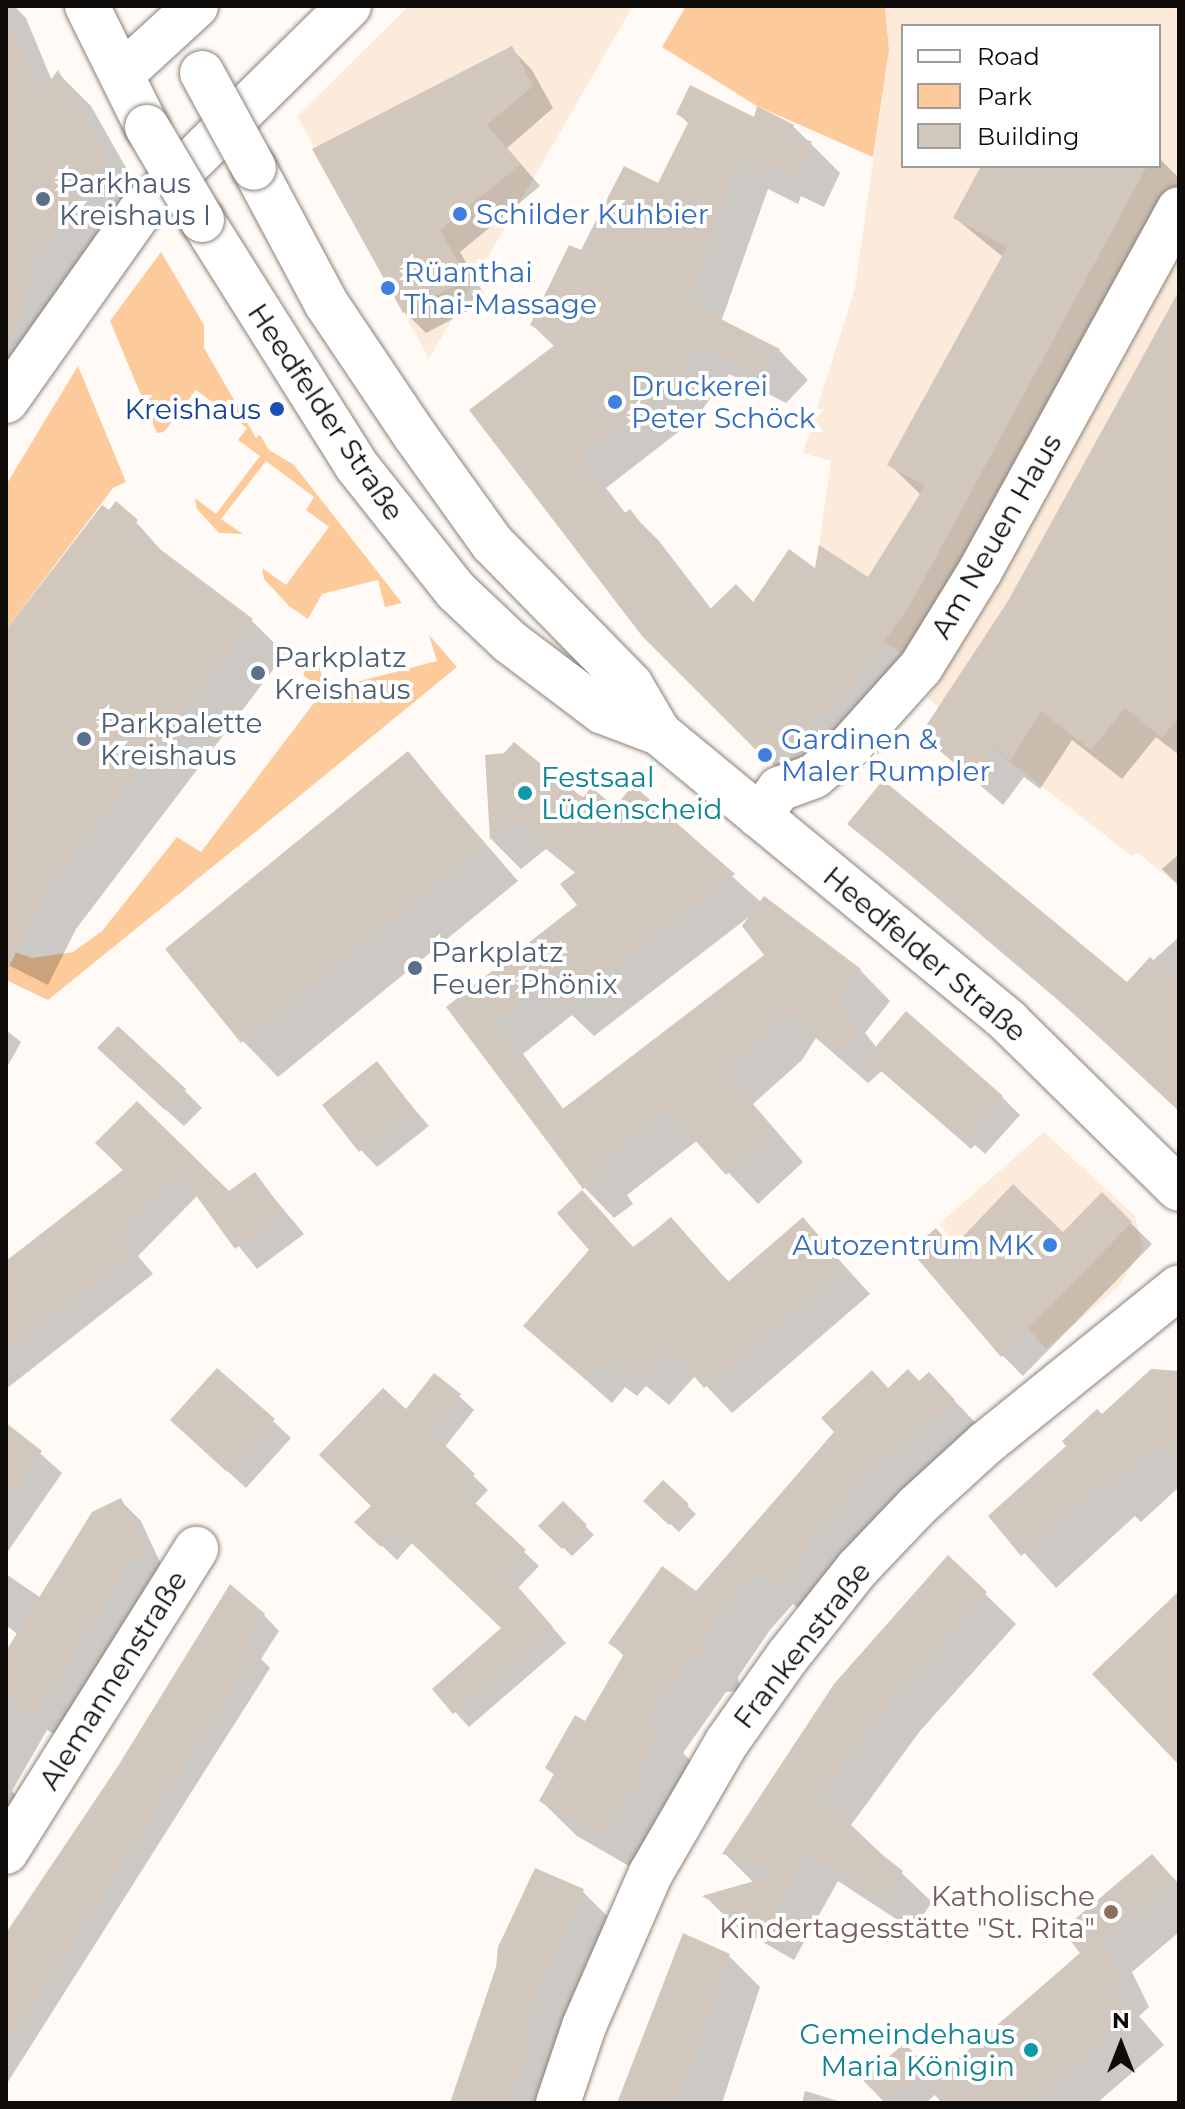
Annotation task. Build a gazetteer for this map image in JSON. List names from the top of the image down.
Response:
{
  "streets": {
    "main road": [
      "Heedfelder Straße",
      "Am Neuen Haus",
      "Frankenstraße",
      "Alemannenstraße"
    ]
  },
  "crossings": [
    ["Heedfelder Straße", "Am Neuen Haus"]
  ],
  "places": [
    "Parkhaus Kreishaus I",
    "Schilder Kuhbier",
    "Rüanthai Thai-Massage",
    "Druckerei Peter Schöck",
    "Kreishaus",
    "Parkplatz Kreishaus",
    "Parkpalette Kreishaus",
    "Gardinen & Maler Rumpler",
    "Festsaal Lüdenscheid",
    "Parkplatz Feuer Phönix",
    "Autozentrum MK",
    "Katholische Kindertagesstätte \"St. Rita\"",
    "Gemeindehaus Maria Königin"
  ],
  "legend": ["Road", "Park", "Building"],
  "north": "top"
}
